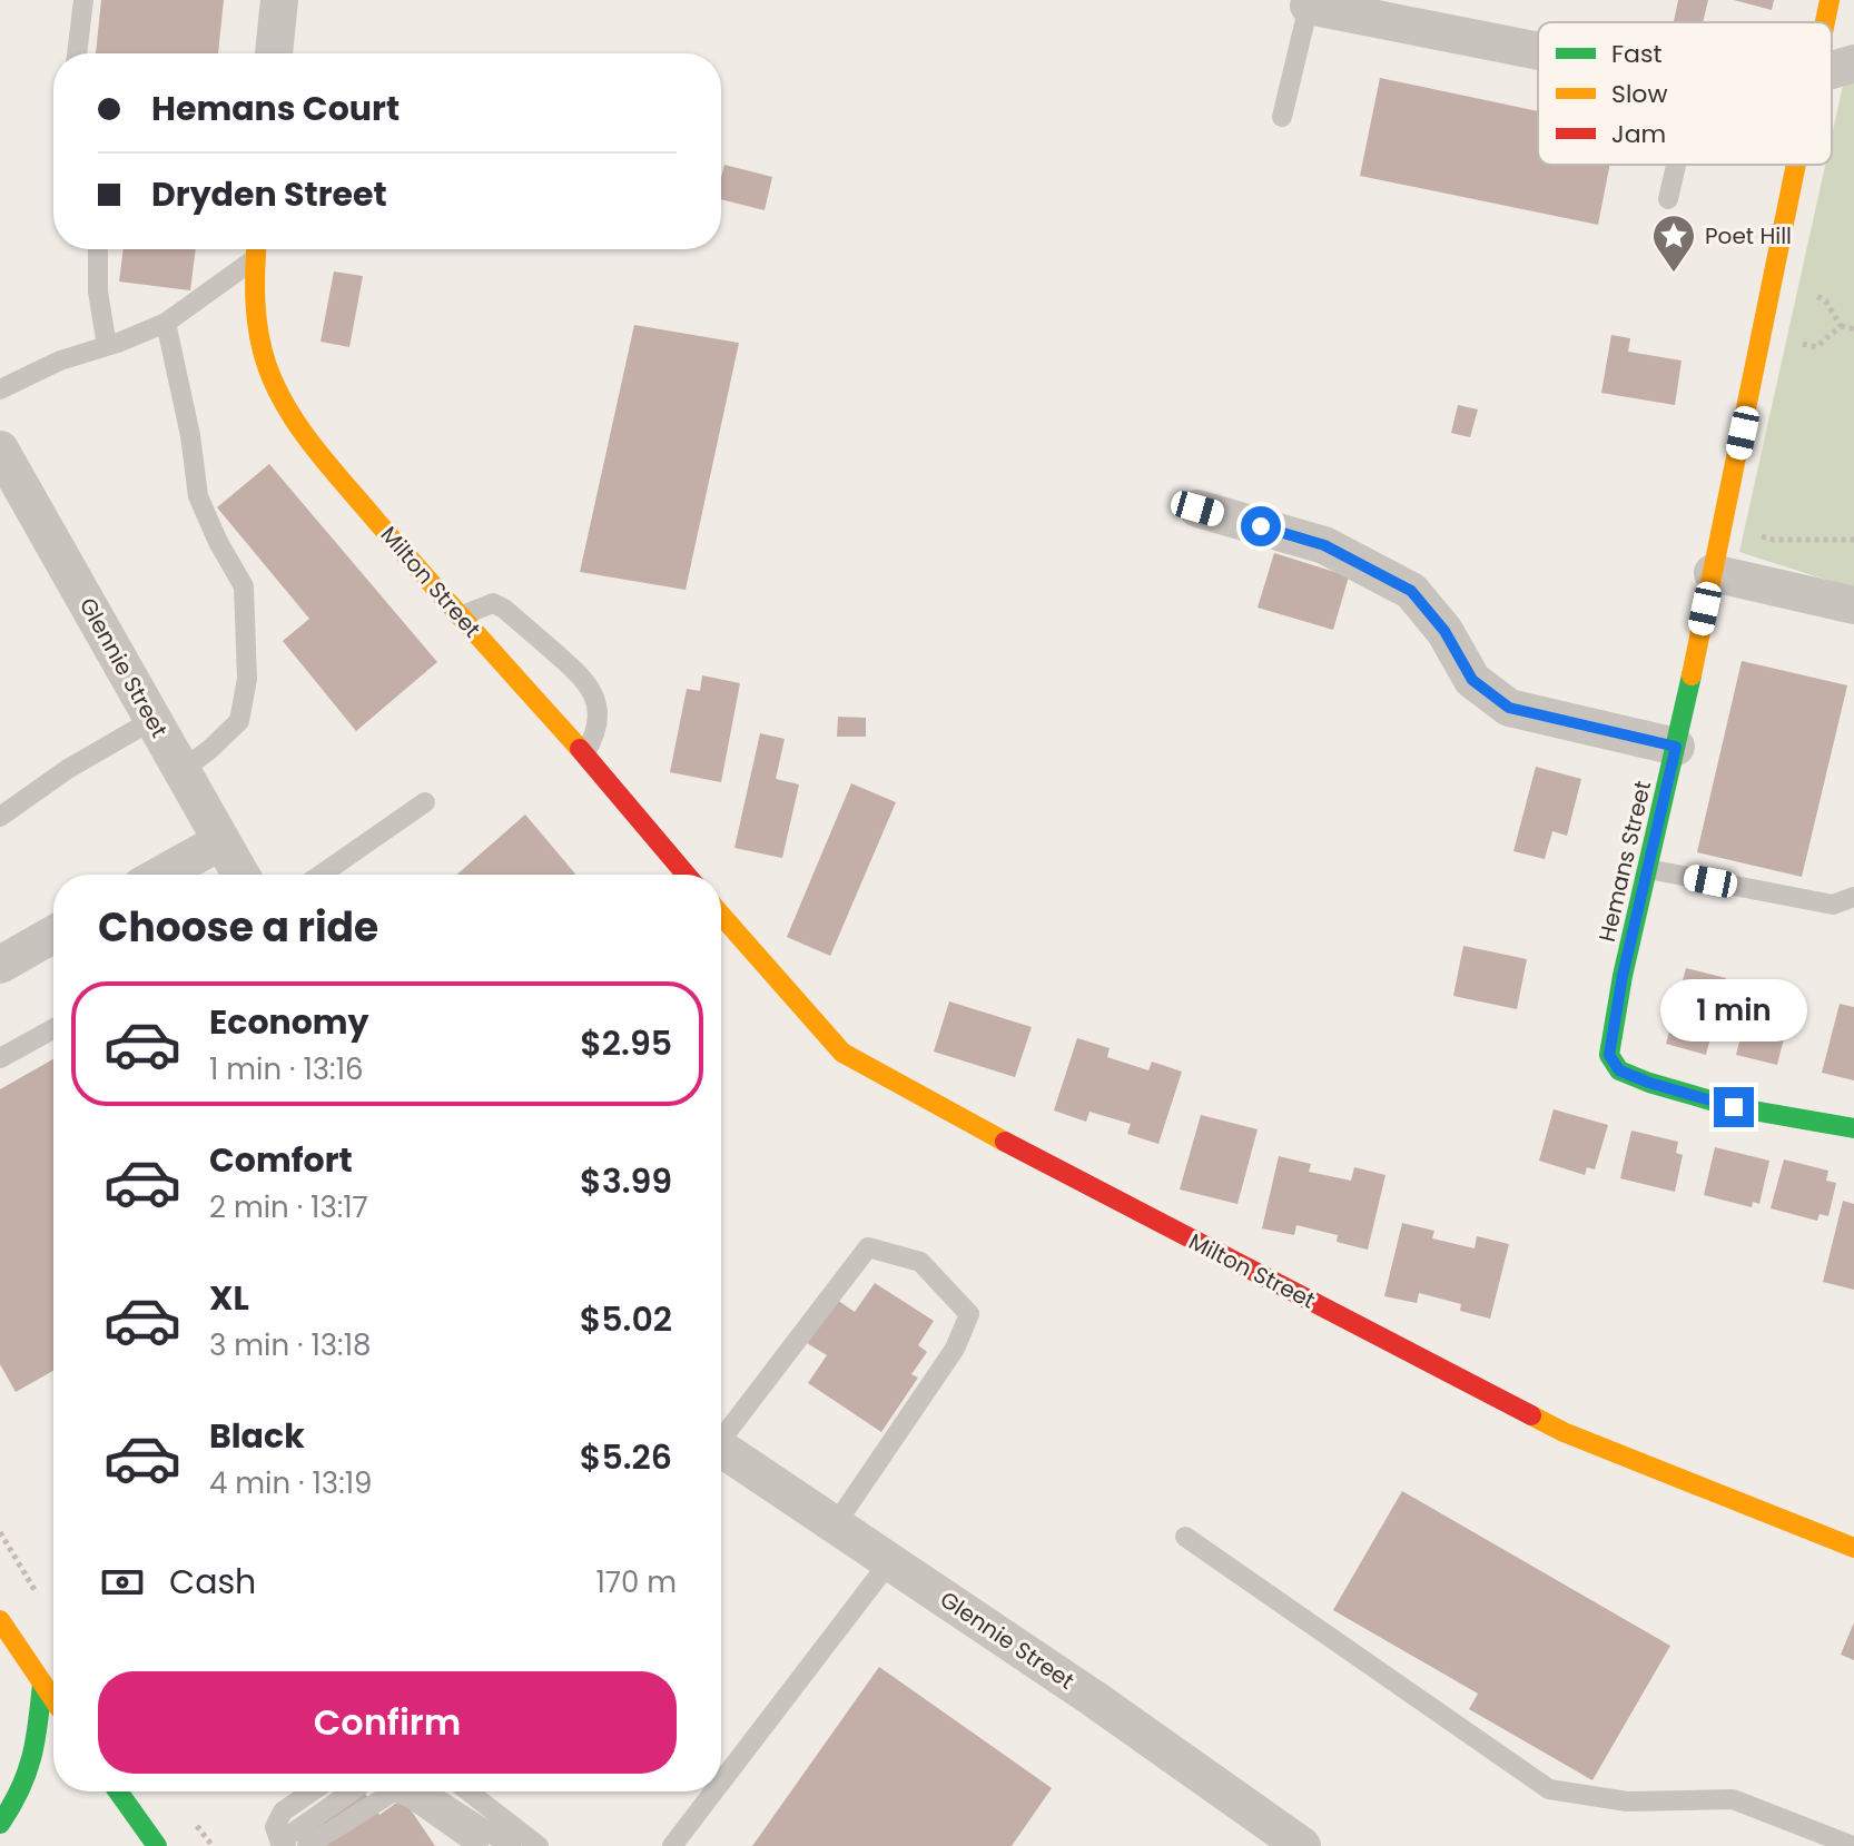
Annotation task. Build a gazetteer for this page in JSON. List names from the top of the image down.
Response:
{
  "streets": {
    "street": ["Milton Street", "Glennie Street", "Hemans Street"]
  },
  "places": {
    "place": ["Poet Hill"]
  },
  "legend": ["Fast", "Slow", "Jam"],
  "page": {
    "banner": ["Hemans Court", "Dryden Street"],
    "heading": "Choose a ride",
    "bubble": "1 min",
    "list": [
      {
        "name": "Economy",
        "note": "1 min · 13:16",
        "value": "$2.95"
      },
      {
        "name": "Comfort",
        "note": "2 min · 13:17",
        "value": "$3.99"
      },
      {
        "name": "XL",
        "note": "3 min · 13:18",
        "value": "$5.02"
      },
      {
        "name": "Black",
        "note": "4 min · 13:19",
        "value": "$5.26"
      }
    ],
    "pay": ["Cash", "170 m"],
    "buttons": "Confirm"
  }
}
